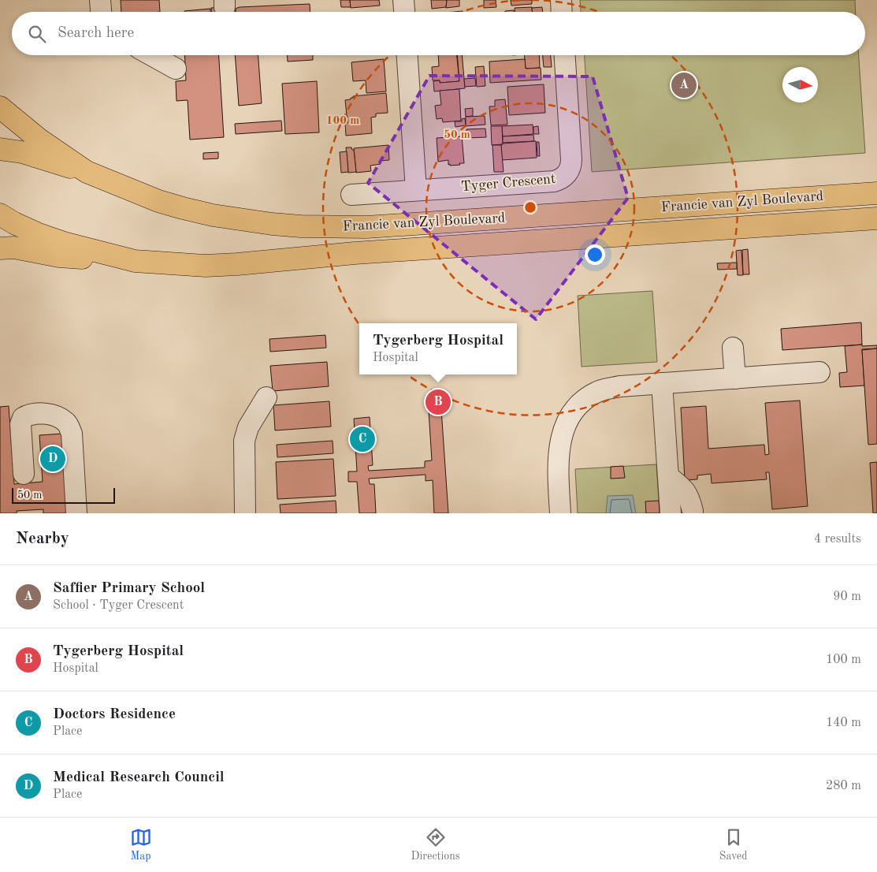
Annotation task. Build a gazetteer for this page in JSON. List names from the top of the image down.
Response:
{
  "streets": {
    "main road": ["Francie van Zyl Boulevard"],
    "street": ["Tyger Crescent"]
  },
  "scale_bar": "50 m",
  "north": "right",
  "page": {
    "search": "Search here",
    "pins": [
      "A",
      "B",
      "C",
      "D"
    ],
    "popup": ["Tygerberg Hospital", "Hospital"],
    "scale": "50 m",
    "heading": ["Nearby", "4 results"],
    "list": [
      {
        "mark": "A",
        "name": "Saffier Primary School",
        "note": "School · Tyger Crescent",
        "value": "90 m"
      },
      {
        "mark": "B",
        "name": "Tygerberg Hospital",
        "note": "Hospital",
        "value": "100 m"
      },
      {
        "mark": "C",
        "name": "Doctors Residence",
        "note": "Place",
        "value": "140 m"
      },
      {
        "mark": "D",
        "name": "Medical Research Council",
        "note": "Place",
        "value": "280 m"
      }
    ],
    "nav": ["Map", "Directions", "Saved"]
  },
  "rings": ["100 m", "50 m"]
}
